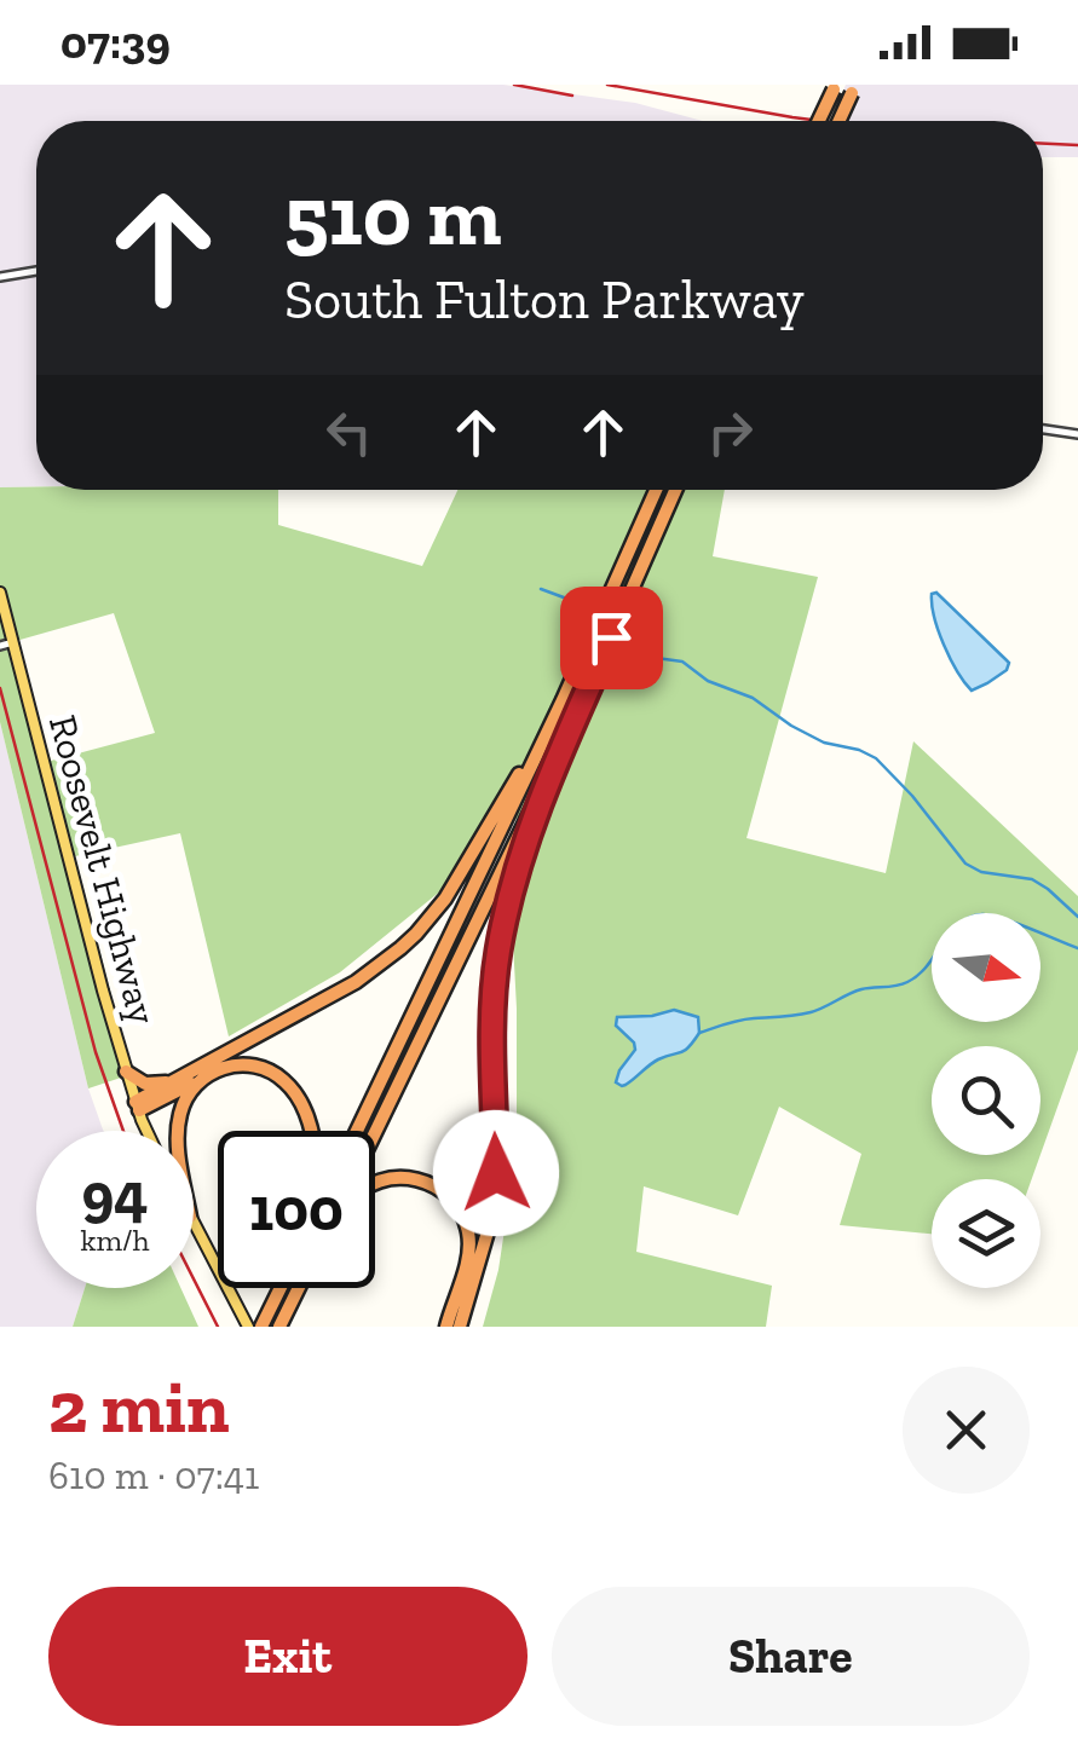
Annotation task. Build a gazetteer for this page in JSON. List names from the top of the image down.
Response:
{
  "streets": {
    "main road": ["Roosevelt Highway"]
  },
  "north": "right",
  "page": {
    "status": "07:39",
    "turn": ["510 m", "South Fulton Parkway"],
    "speed": "94 km/h",
    "limit": "100",
    "heading": ["2 min", "610 m · 07:41"],
    "buttons": ["Exit", "Share"]
  }
}
